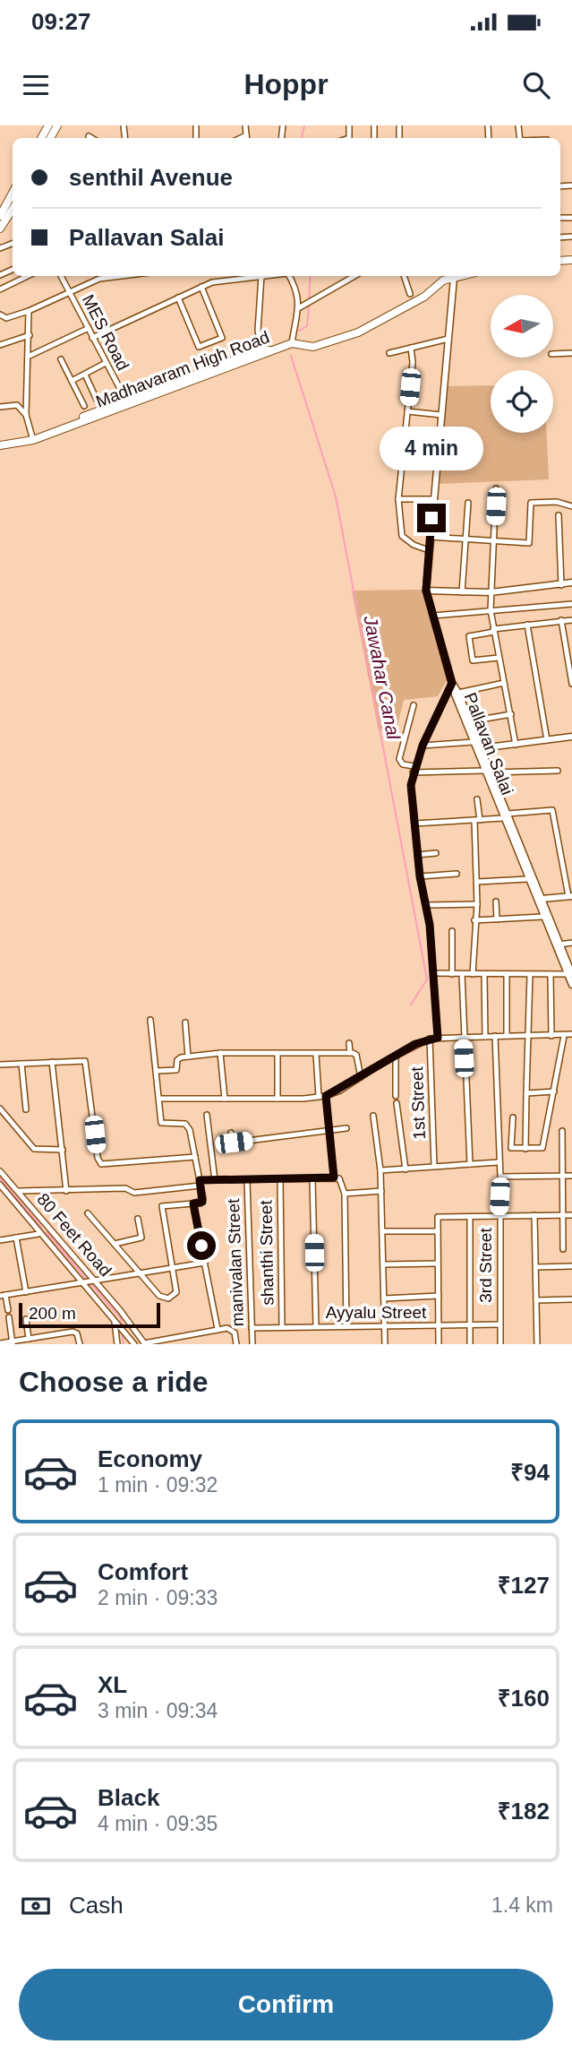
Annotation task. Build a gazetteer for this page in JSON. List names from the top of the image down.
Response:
{
  "streets": {
    "main road": ["Madhavaram High Road"],
    "street": [
      "MES Road",
      "Pallavan Salai",
      "1st Street",
      "80 Feet Road",
      "shanthi Street",
      "manivalan Street",
      "3rd Street",
      "Ayyalu Street"
    ]
  },
  "crossings": [
    ["MES Road", "Madhavaram High Road"],
    ["Madhavaram High Road", "Pallavan Salai"],
    ["shanthi Street", "Ayyalu Street"],
    ["manivalan Street", "Ayyalu Street"],
    ["3rd Street", "Ayyalu Street"]
  ],
  "water": ["Jawahar Canal"],
  "scale_bar": "200 m",
  "north": "left",
  "page": {
    "status": "09:27",
    "header": "Hoppr",
    "banner": ["senthil Avenue", "Pallavan Salai"],
    "bubble": "4 min",
    "scale": "200 m",
    "heading": "Choose a ride",
    "list": [
      {
        "name": "Economy",
        "note": "1 min · 09:32",
        "value": "₹94"
      },
      {
        "name": "Comfort",
        "note": "2 min · 09:33",
        "value": "₹127"
      },
      {
        "name": "XL",
        "note": "3 min · 09:34",
        "value": "₹160"
      },
      {
        "name": "Black",
        "note": "4 min · 09:35",
        "value": "₹182"
      }
    ],
    "pay": ["Cash", "1.4 km"],
    "buttons": "Confirm"
  }
}
